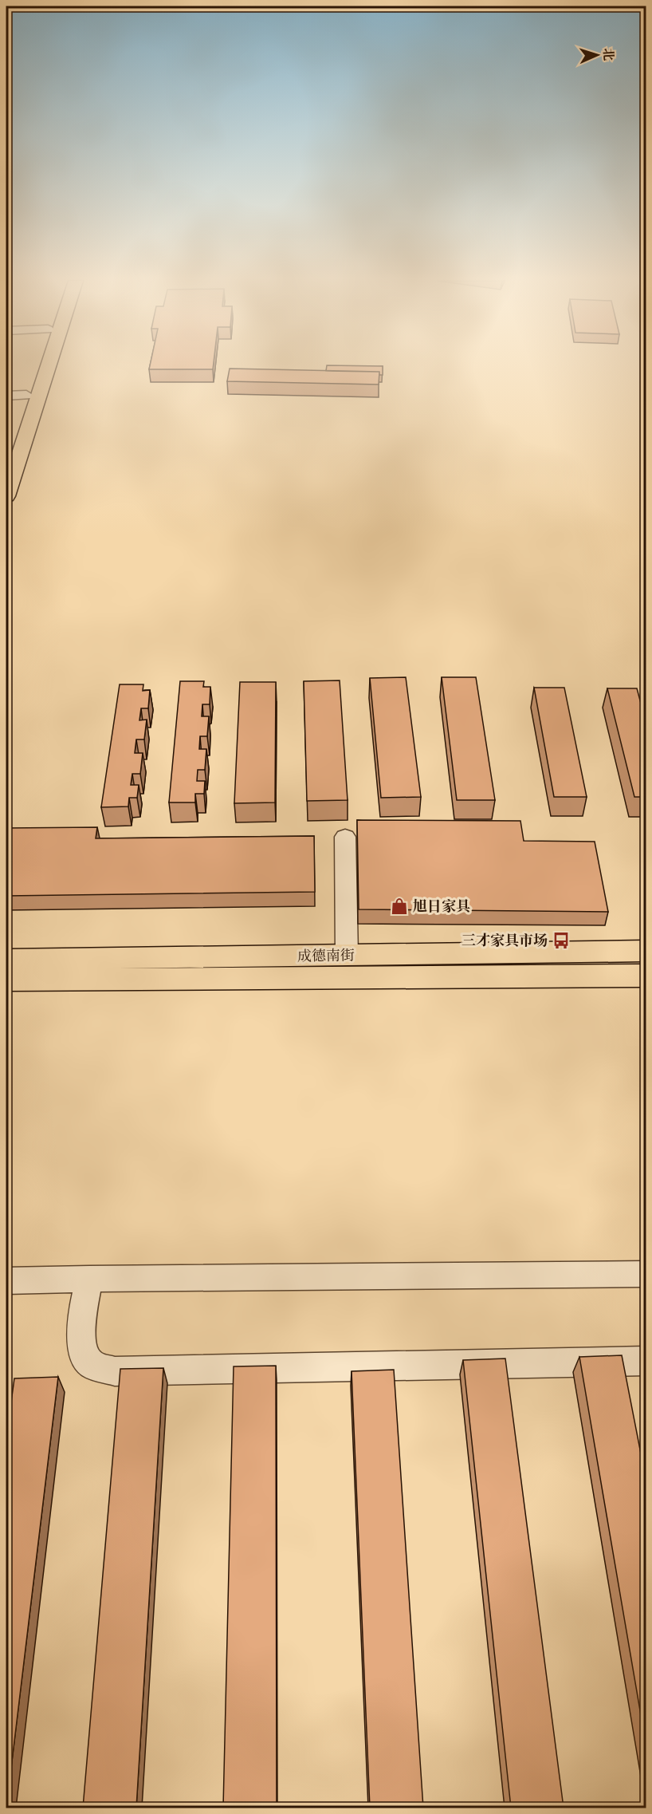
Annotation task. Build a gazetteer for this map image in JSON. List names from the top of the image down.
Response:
{
  "streets": {
    "main road": ["成德南街"]
  },
  "places": {
    "shop": ["旭日家具"],
    "bus stop": ["三才家具市场"]
  },
  "north": "right"
}
